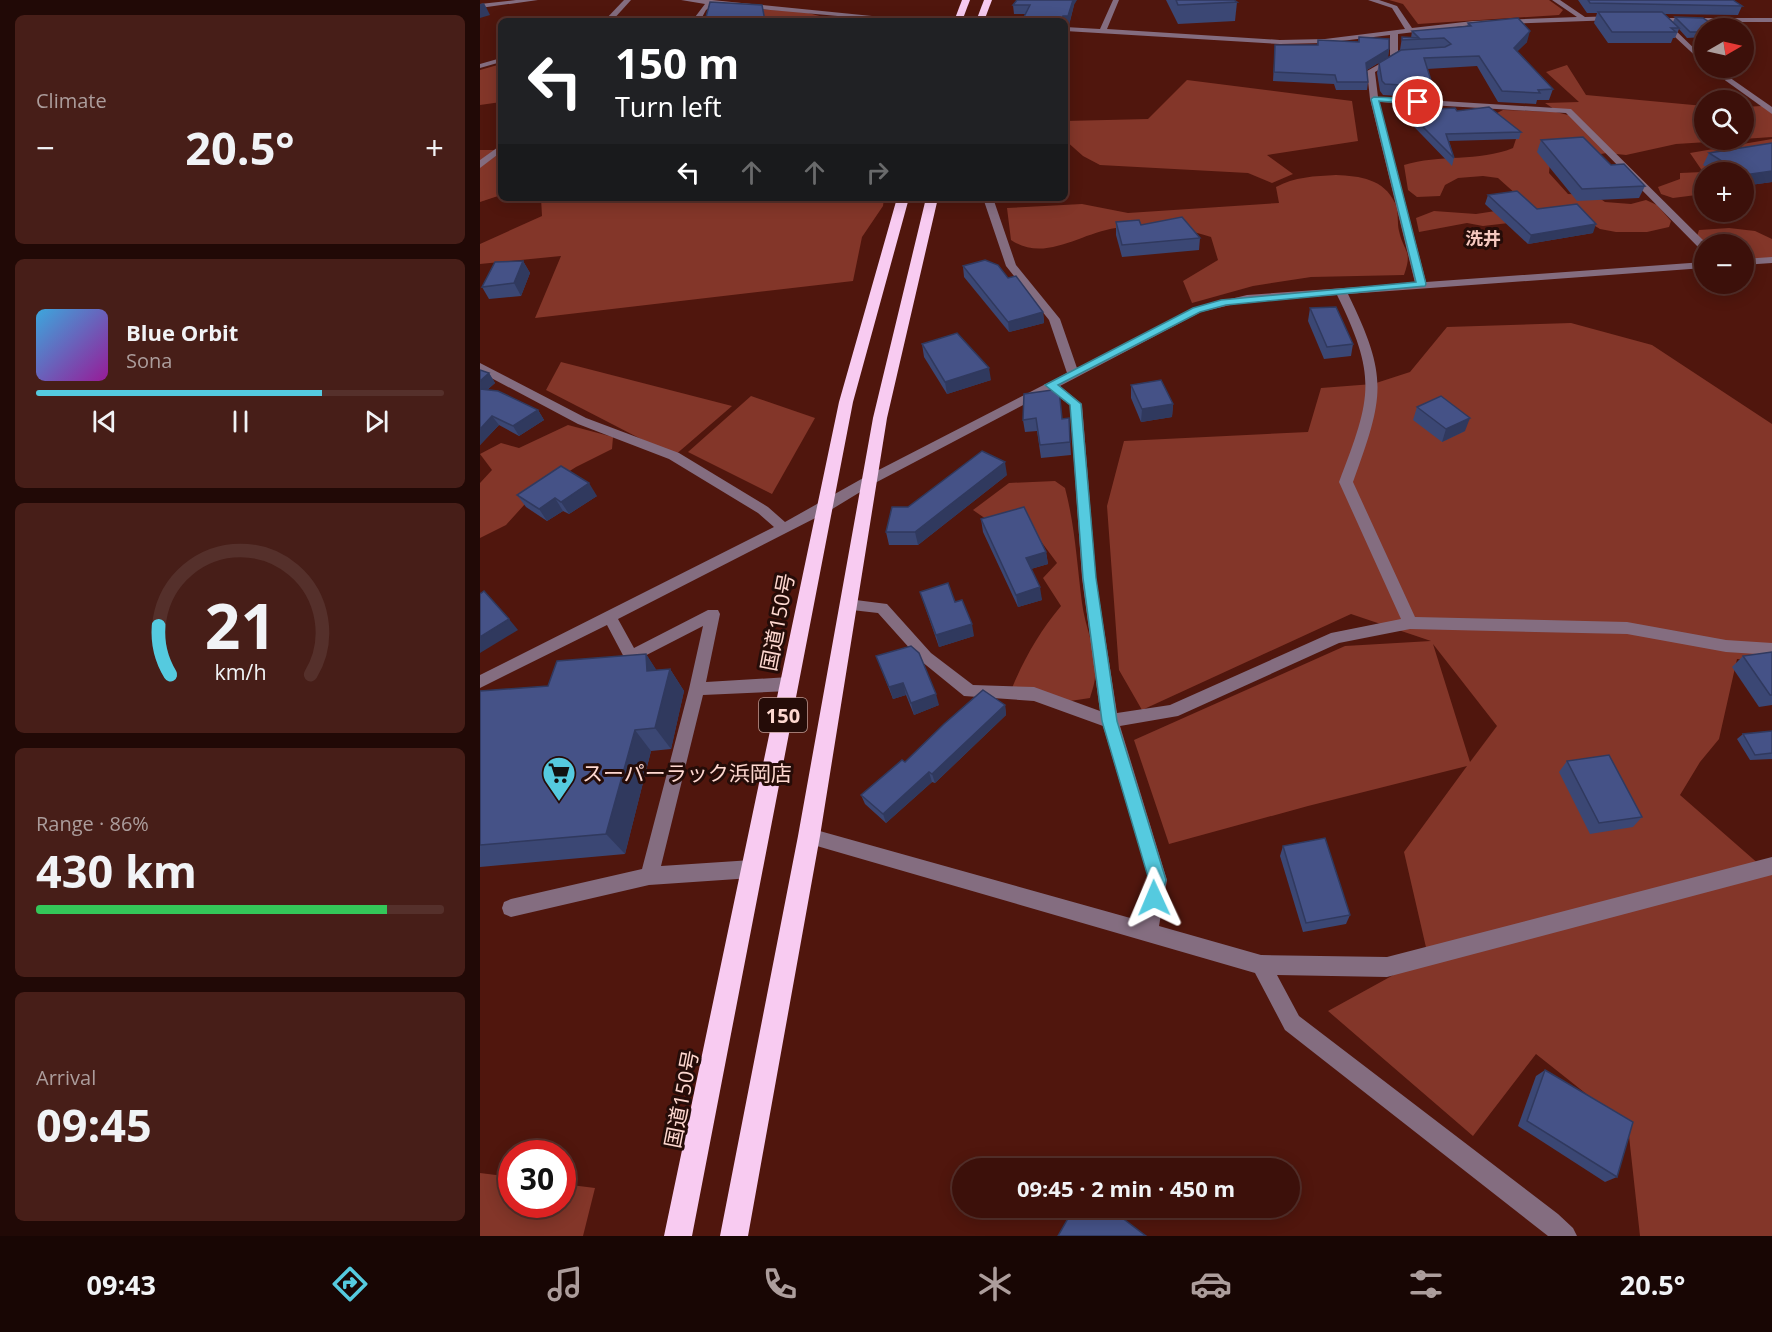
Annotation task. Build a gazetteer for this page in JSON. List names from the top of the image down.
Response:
{
  "streets": {
    "highway": ["国道150号", "150"]
  },
  "districts": ["洗井"],
  "places": {
    "supermarket": ["スーパーラック浜岡店"]
  },
  "north": "right",
  "page": {
    "tile": [
      "Climate",
      ["Range · 86%", "430 km"],
      ["Arrival", "09:45"]
    ],
    "map_buttons": ["+", "−"],
    "turn": ["150 m", "Turn left"],
    "heat": ["−", "20.5°", "+"],
    "song": ["Blue Orbit", "Sona"],
    "limit": "30",
    "trip": "09:45 · 2 min · 450 m",
    "tabs": ["09:43", "20.5°"],
    "gauge": ["21", "km/h"]
  }
}
